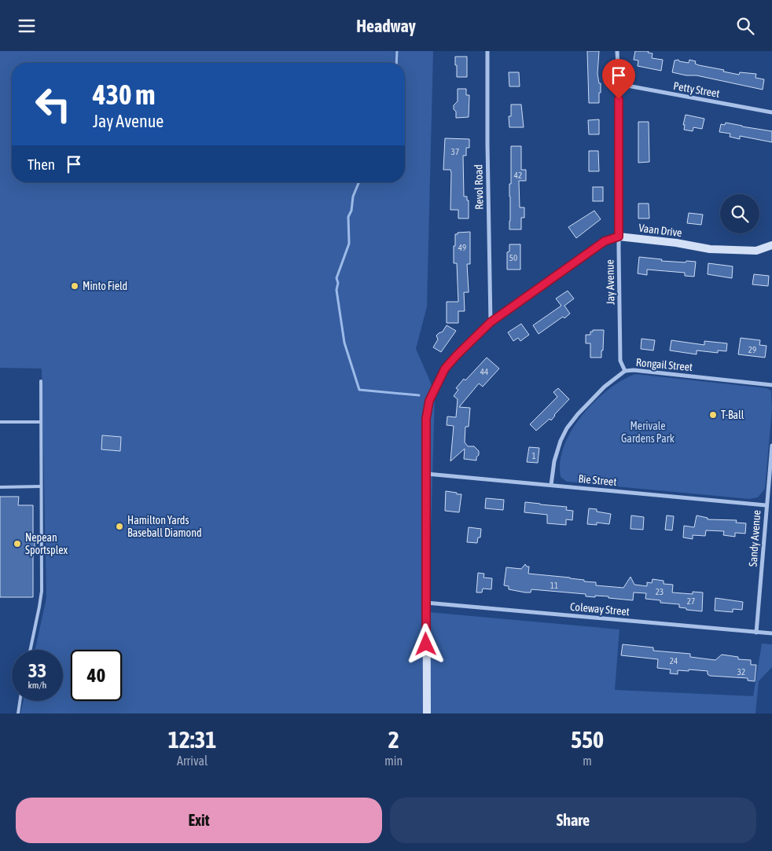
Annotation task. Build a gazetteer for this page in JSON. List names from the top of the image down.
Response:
{
  "streets": {
    "street": [
      "Petty Street",
      "Revol Road",
      "Vaan Drive",
      "Jay Avenue",
      "Rongail Street",
      "Bie Street",
      "Sandy Avenue",
      "Coleway Street"
    ]
  },
  "crossings": [
    ["Petty Street", "Jay Avenue"],
    ["Revol Road", "Vaan Drive"],
    ["Vaan Drive", "Jay Avenue"],
    ["Vaan Drive", "Bie Street"],
    ["Vaan Drive", "Coleway Street"],
    ["Jay Avenue", "Rongail Street"],
    ["Rongail Street", "Bie Street"],
    ["Bie Street", "Sandy Avenue"],
    ["Sandy Avenue", "Coleway Street"]
  ],
  "parks": ["Merivale Gardens Park"],
  "places": [
    "Minto Field",
    "T-Ball",
    "Hamilton Yards Baseball Diamond",
    "Nepean Sportsplex"
  ],
  "house_numbers": [
    "37",
    "42",
    "49",
    "50",
    "29",
    "44",
    "1",
    "11",
    "23",
    "27",
    "24",
    "32"
  ],
  "page": {
    "header": "Headway",
    "turn": ["430 m", "Jay Avenue"],
    "then": "Then",
    "speed": "33 km/h",
    "limit": "40",
    "eta": [
      "12:31",
      "Arrival",
      "2",
      "min",
      "550",
      "m"
    ],
    "buttons": ["Exit", "Share"]
  }
}
